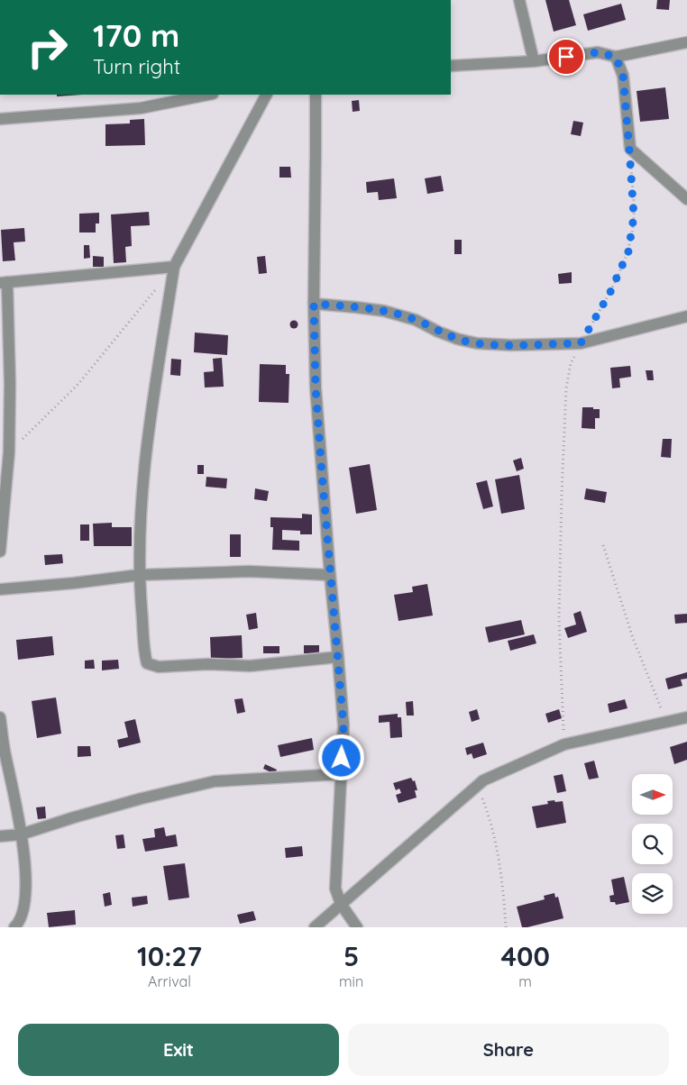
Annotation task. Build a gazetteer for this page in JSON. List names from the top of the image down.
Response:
{
  "north": "right",
  "page": {
    "turn": ["170 m", "Turn right"],
    "eta": [
      "10:27",
      "Arrival",
      "5",
      "min",
      "400",
      "m"
    ],
    "buttons": ["Exit", "Share"]
  }
}
